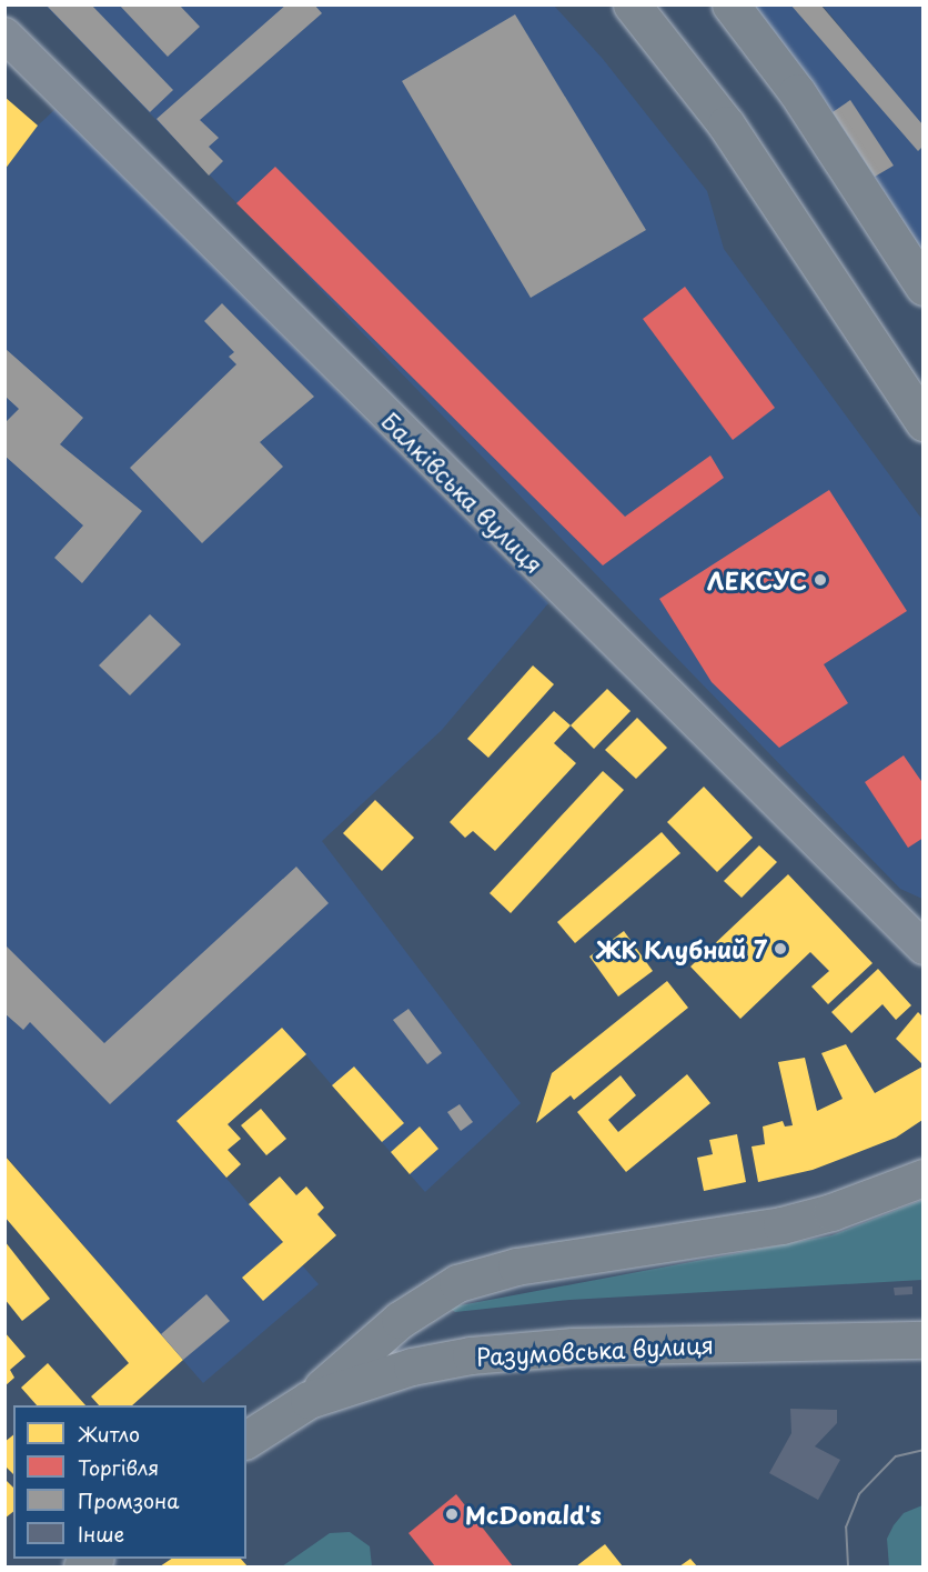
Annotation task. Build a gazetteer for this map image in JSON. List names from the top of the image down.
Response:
{
  "streets": {
    "main road": ["Разумовська вулиця"],
    "street": ["Балківська вулиця"]
  },
  "places": ["ЛЕКСУС", "ЖК Клубний 7", "McDonald's"],
  "legend": [
    "Житло",
    "Торгівля",
    "Промзона",
    "Інше"
  ]
}
